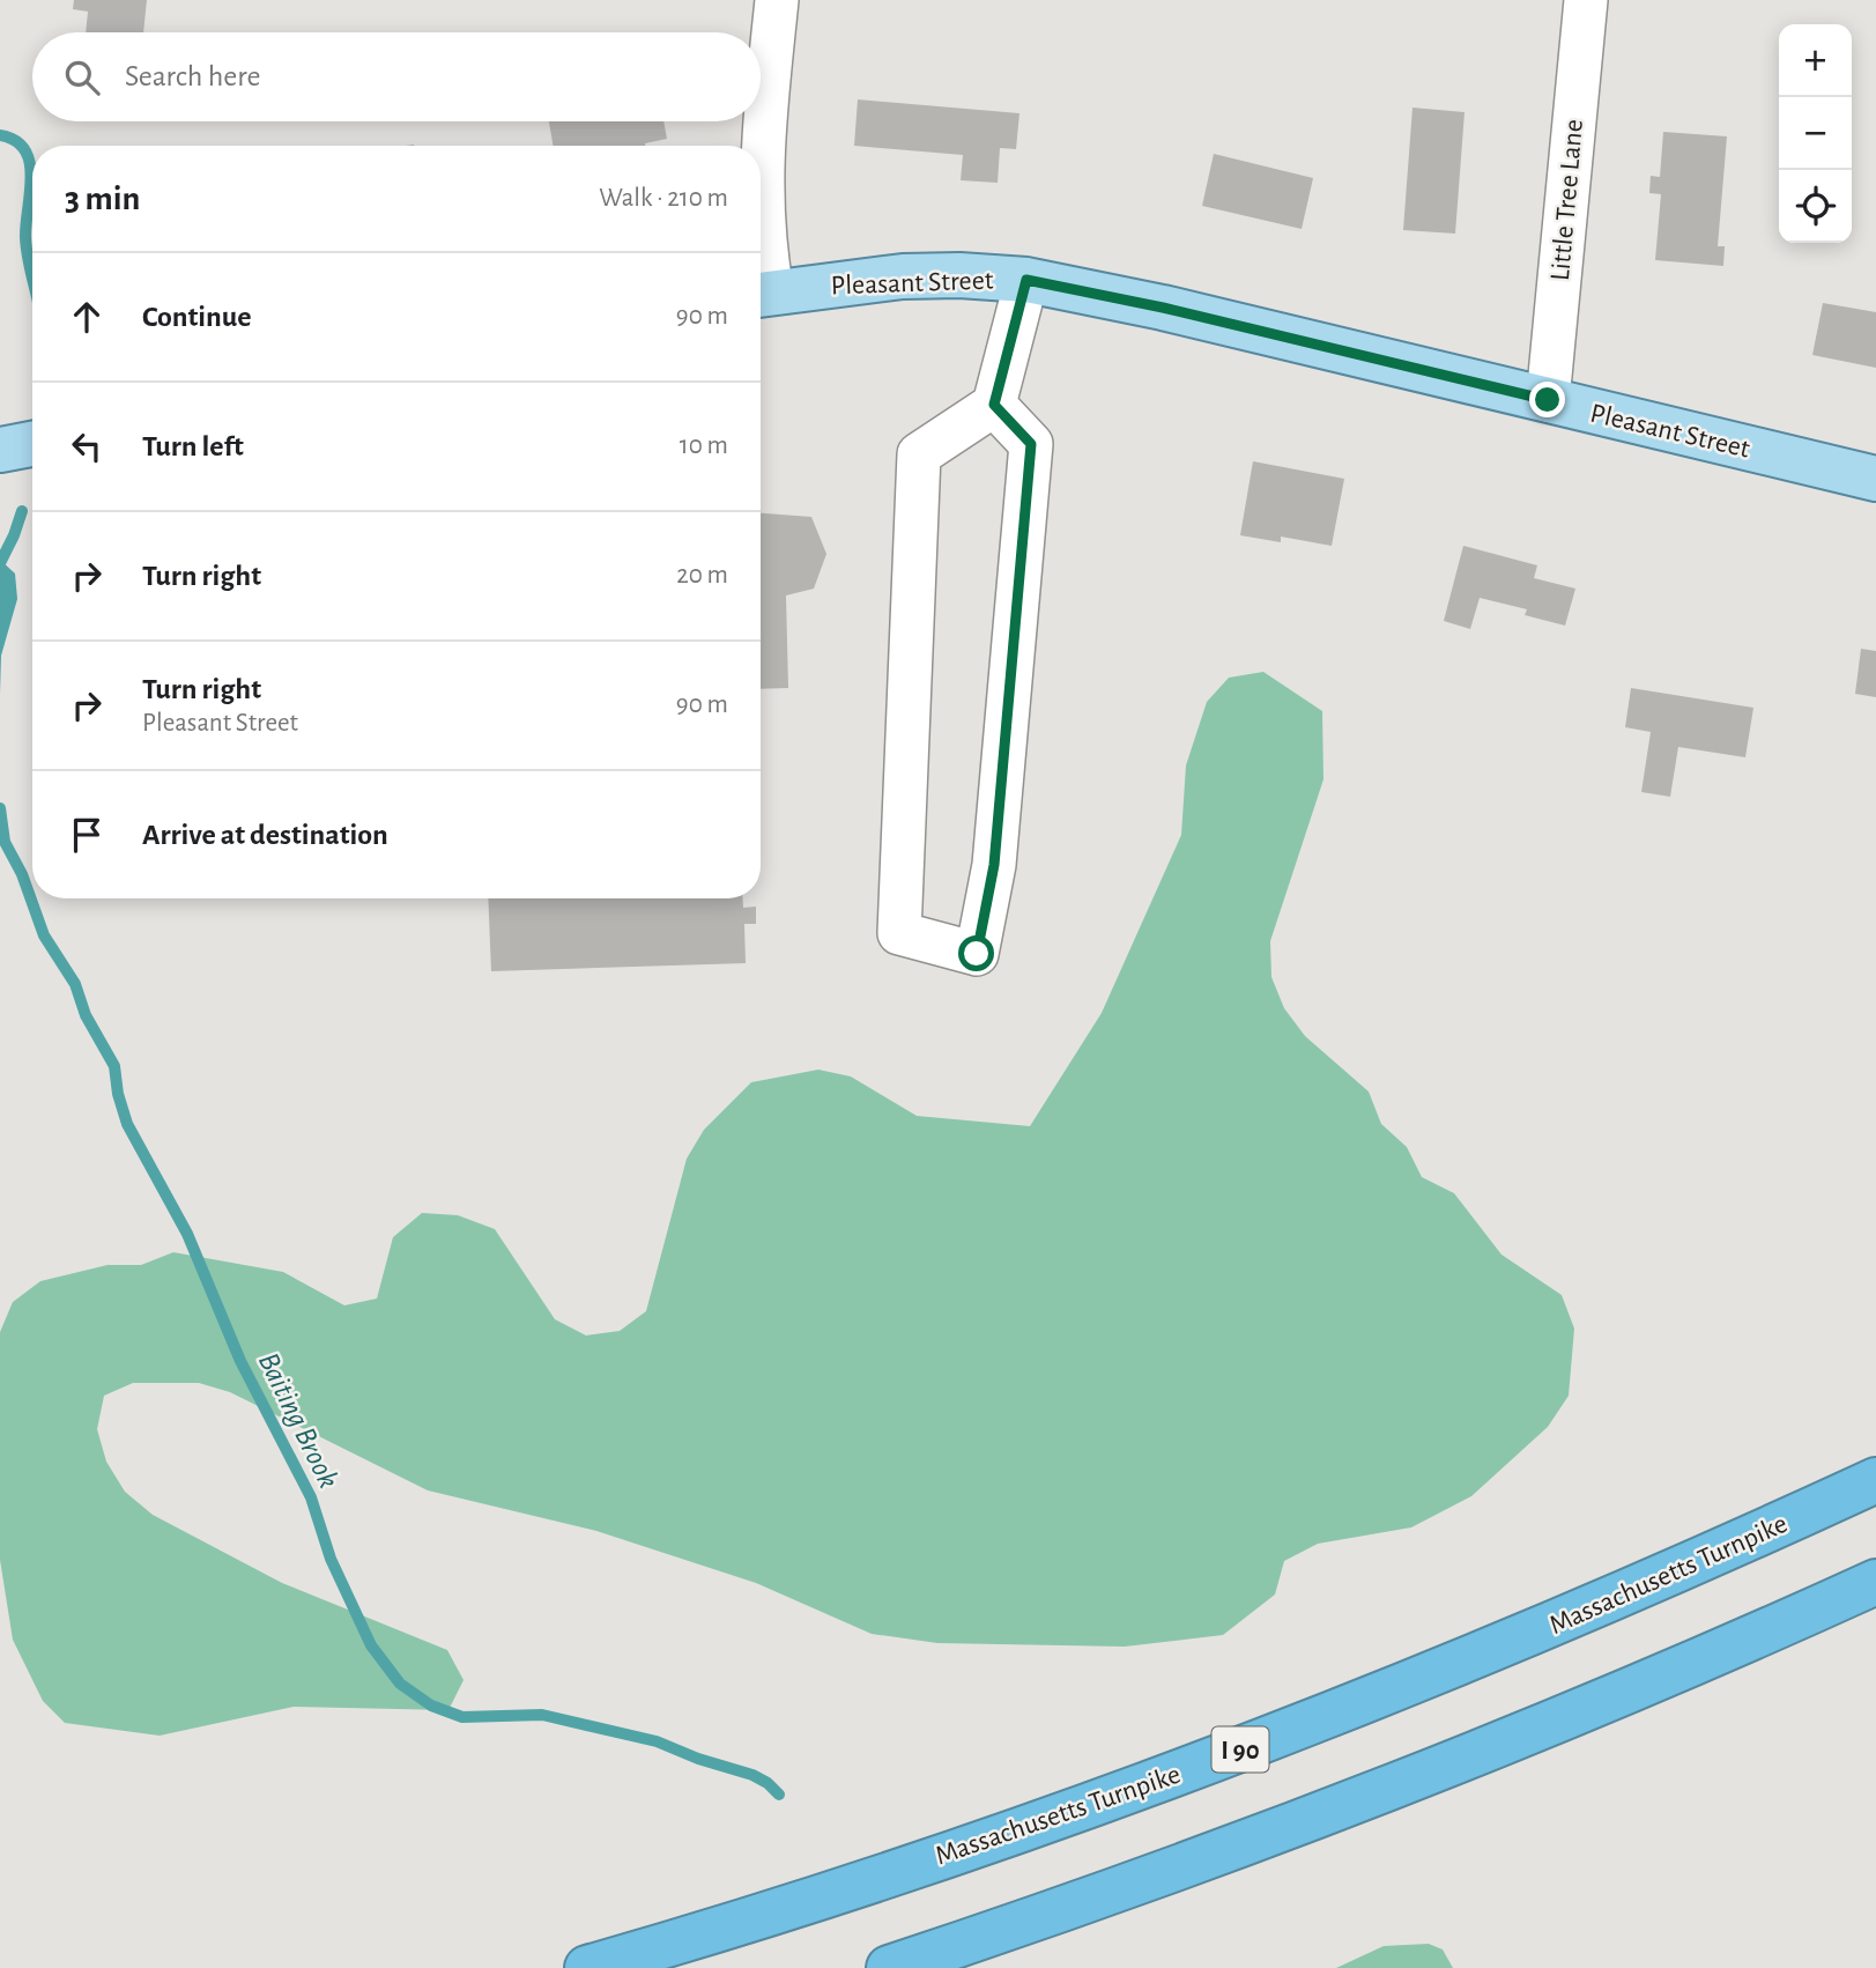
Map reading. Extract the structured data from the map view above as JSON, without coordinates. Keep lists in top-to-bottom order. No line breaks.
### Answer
{"streets":{"highway":["Massachusetts Turnpike","I 90"],"main road":["Pleasant Street"],"street":["Little Tree Lane"]},"crossings":[["Little Tree Lane","Pleasant Street"]],"water":["Baiting Brook"],"page":{"map_buttons":["+","−"],"search":"Search here","heading":["3 min","Walk · 210 m"],"list":[["Continue","90 m"],["Turn left","10 m"],["Turn right","20 m"],["Turn right","Pleasant Street","90 m"],"Arrive at destination"]}}
